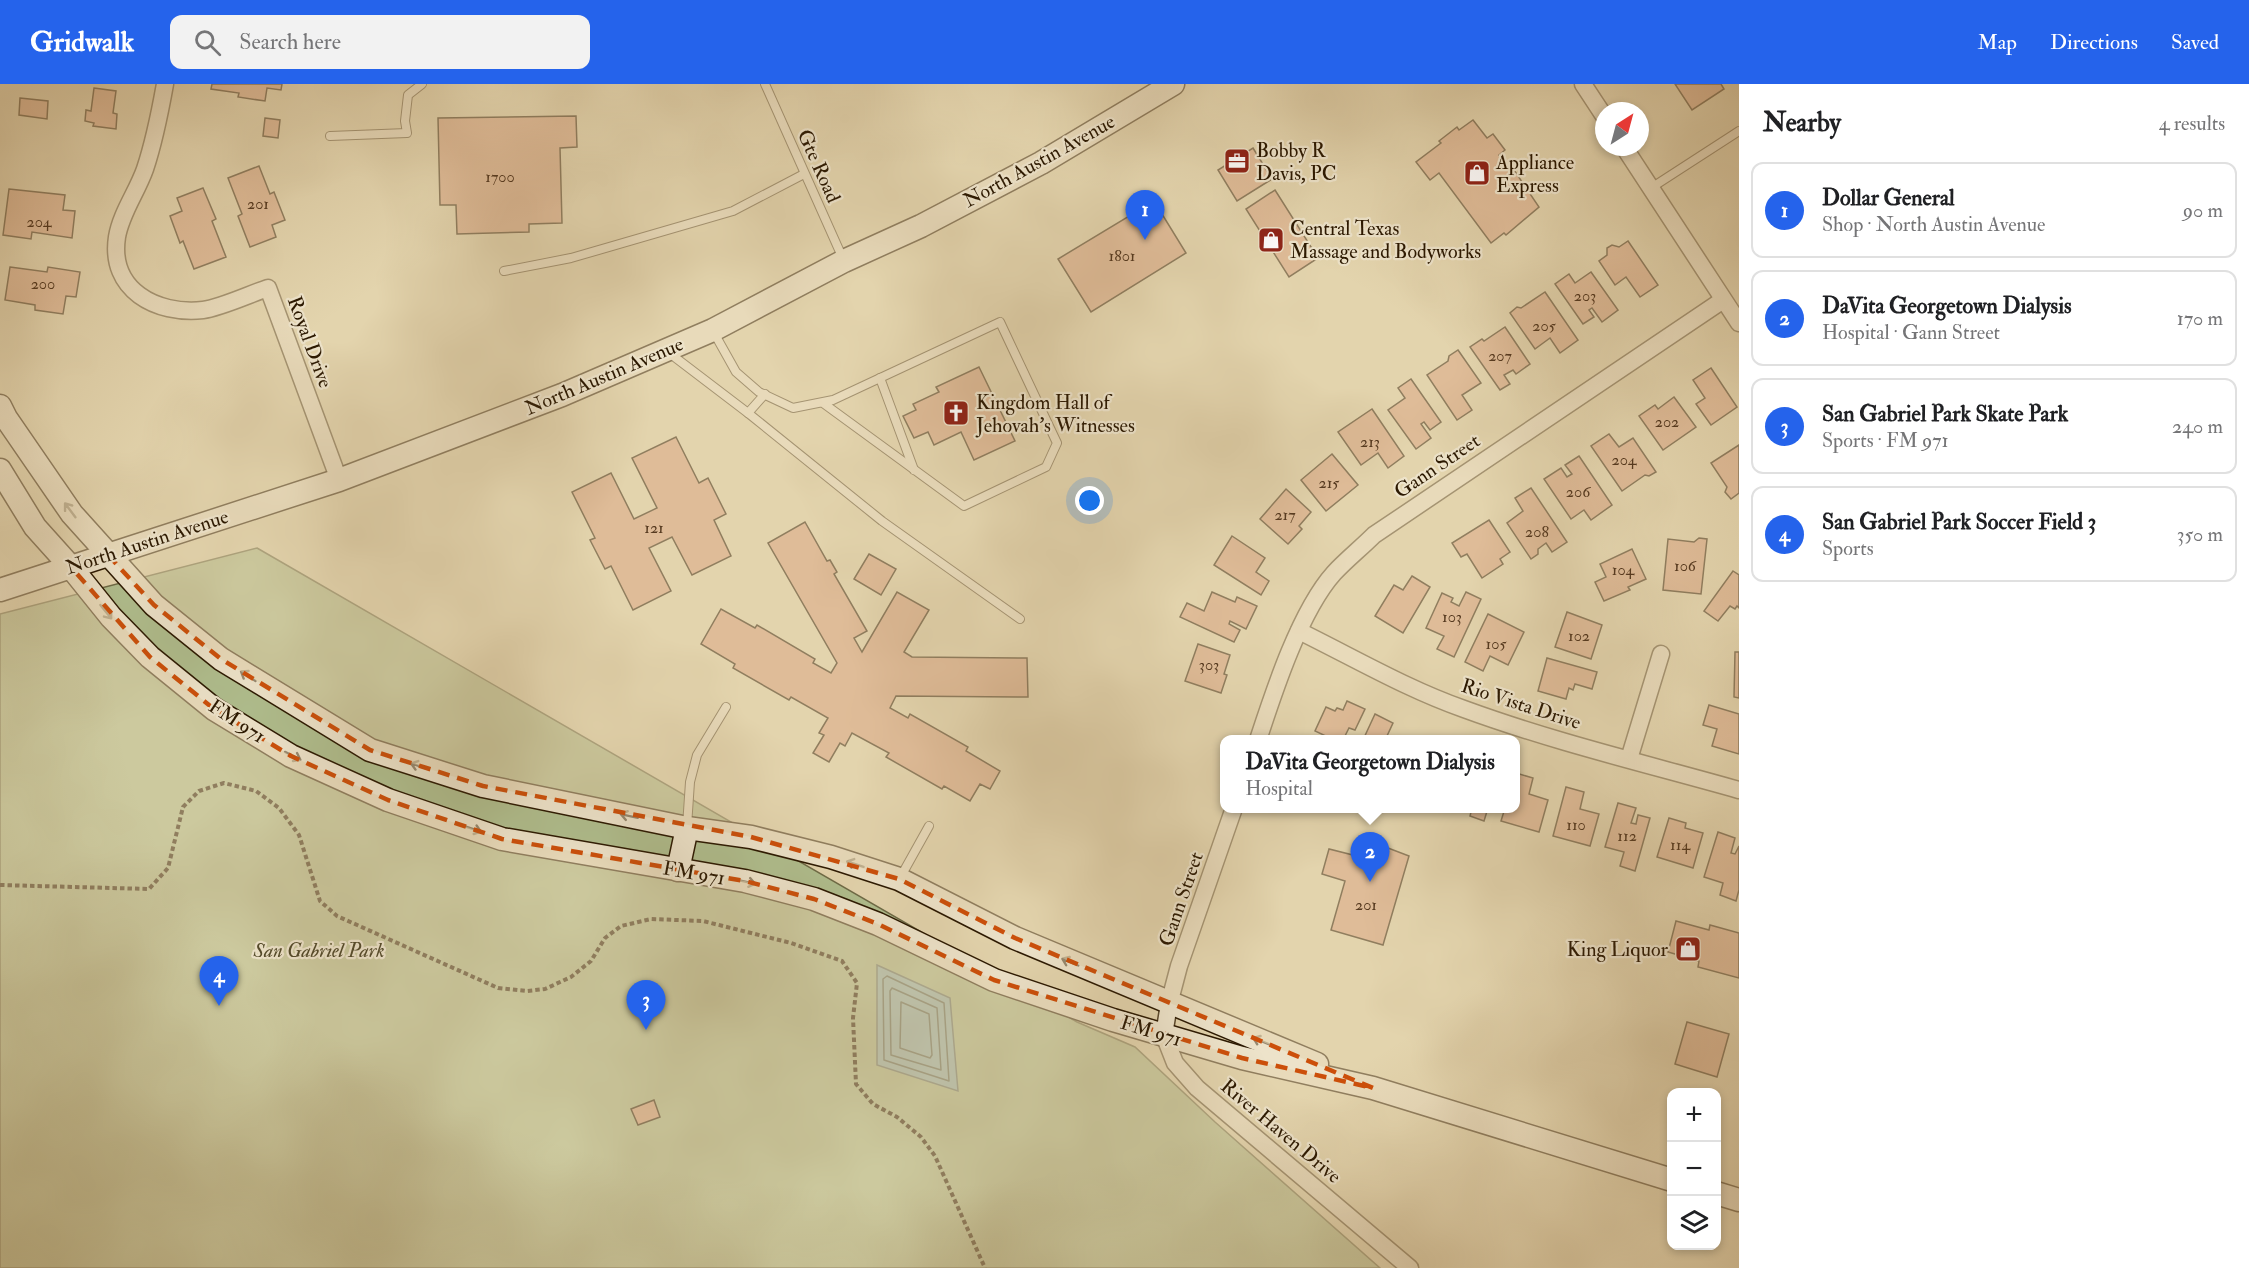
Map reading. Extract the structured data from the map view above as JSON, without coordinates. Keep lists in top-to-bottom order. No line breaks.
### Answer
{"streets":{"main road":["North Austin Avenue","FM 971"],"street":["Royal Drive","Gann Street","Rio Vista Drive","River Haven Drive"],"lane":["Gte Road"]},"crossings":[["North Austin Avenue","Gte Road"],["North Austin Avenue","Royal Drive"],["North Austin Avenue","FM 971"],["Gann Street","Rio Vista Drive"],["Gann Street","FM 971"],["FM 971","River Haven Drive"]],"parks":["San Gabriel Park"],"places":{"office":["Bobby R Davis, PC"],"shop":["Appliance Express","Central Texas Massage and Bodyworks","King Liquor"],"church":["Kingdom Hall of Jehovah's Witnesses"]},"house_numbers":["1700","201","204","1801","200","203","205","207","202","213","204","215","206","217","121","208","106","104","103","102","105","303","110","112","114","201"],"north":"top right","page":{"header":"Gridwalk","search":"Search here","nav":["Map","Directions","Saved"],"heading":["Nearby","4 results"],"list":[{"mark":"1","name":"Dollar General","note":"Shop · North Austin Avenue","value":"90 m"},{"mark":"2","name":"DaVita Georgetown Dialysis","note":"Hospital · Gann Street","value":"170 m"},{"mark":"3","name":"San Gabriel Park Skate Park","note":"Sports · FM 971","value":"240 m"},{"mark":"4","name":"San Gabriel Park Soccer Field 3","note":"Sports","value":"350 m"}],"pins":["1","2","4","3"],"popup":["DaVita Georgetown Dialysis","Hospital"],"map_buttons":["+","−"]}}
